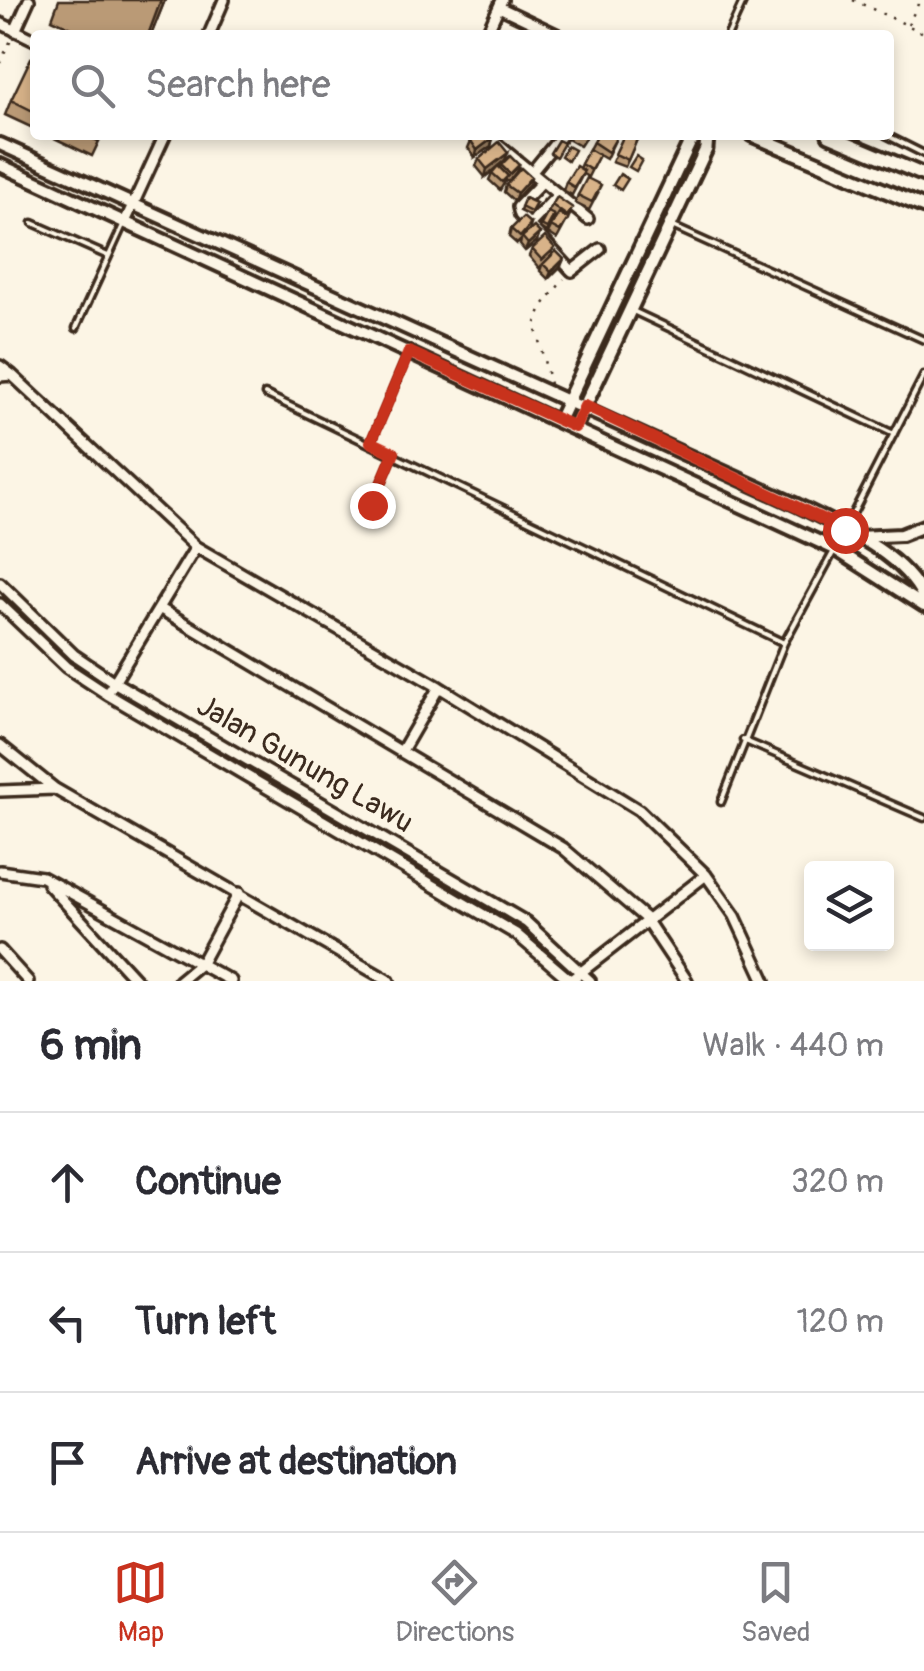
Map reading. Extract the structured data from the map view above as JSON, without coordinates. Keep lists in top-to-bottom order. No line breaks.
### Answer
{"streets":{"street":["Jalan Gunung Lawu"]},"page":{"search":"Search here","heading":["6 min","Walk · 440 m"],"list":[["Continue","320 m"],["Turn left","120 m"],"Arrive at destination"],"nav":["Map","Directions","Saved"]}}
